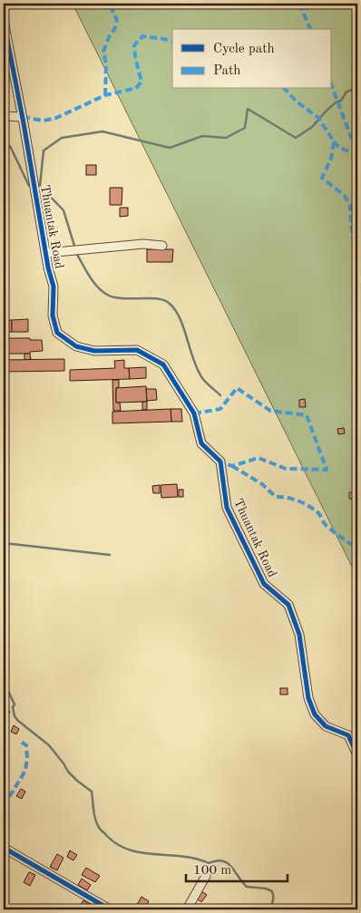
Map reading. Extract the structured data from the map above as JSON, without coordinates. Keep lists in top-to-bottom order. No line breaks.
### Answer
{"streets":{"street":["Thuantak Road"]},"legend":["Cycle path","Path"],"scale_bar":"100 m"}
